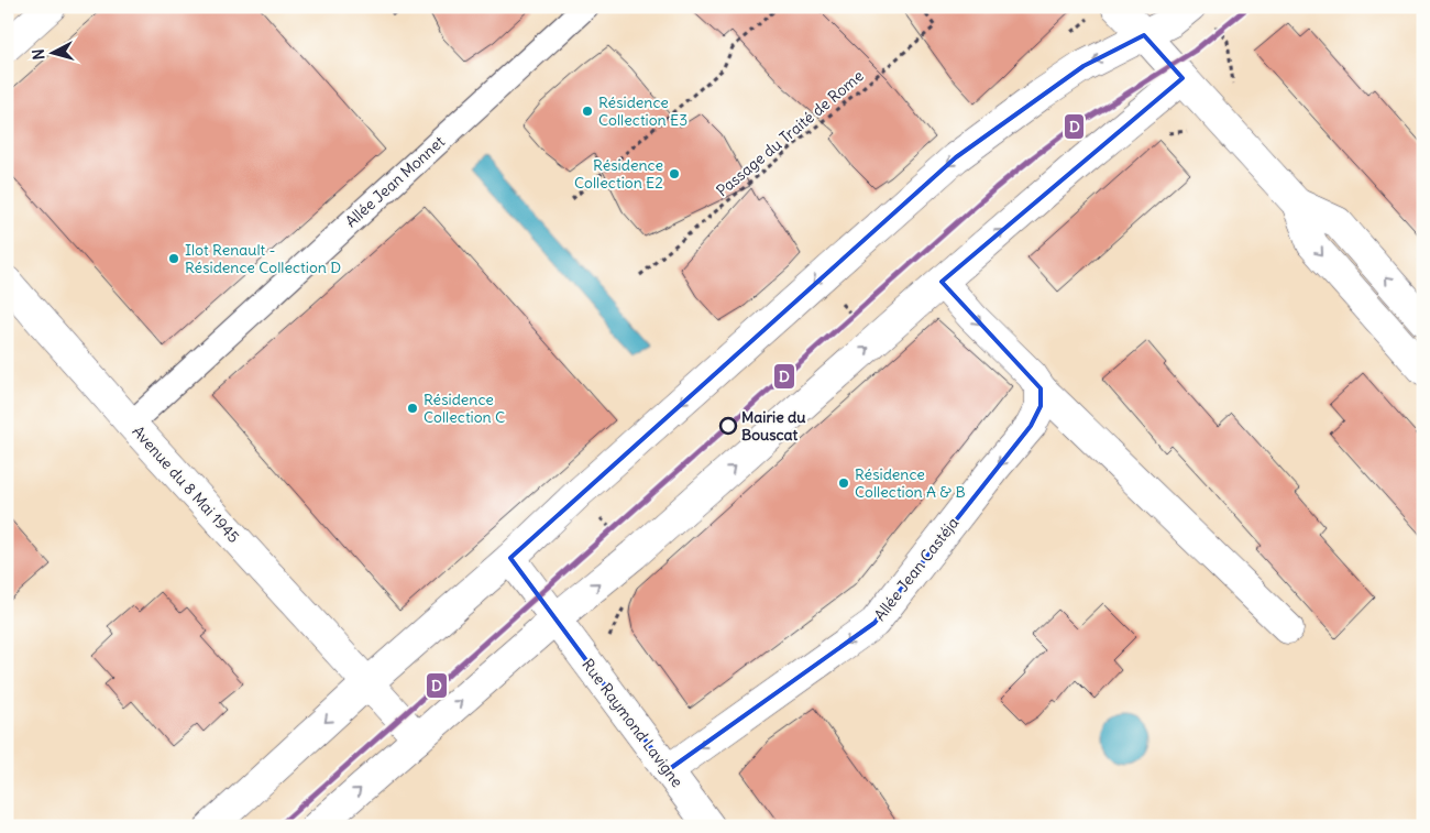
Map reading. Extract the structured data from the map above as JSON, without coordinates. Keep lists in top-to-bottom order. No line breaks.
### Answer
{"streets":{"street":["Allée Jean Monnet","Avenue du 8 Mai 1945","Allée Jean Castéja","Rue Raymond Lavigne"],"path":["Passage du Traité de Rome"]},"crossings":[["Allée Jean Monnet","Avenue du 8 Mai 1945"],["Allée Jean Castéja","Rue Raymond Lavigne"]],"places":["Résidence Collection E3","Résidence Collection E2","Ilot Renault - Résidence Collection D","Résidence Collection C","Mairie du Bouscat","Résidence Collection A & B"],"lines":["tram line D"],"north":"left"}
